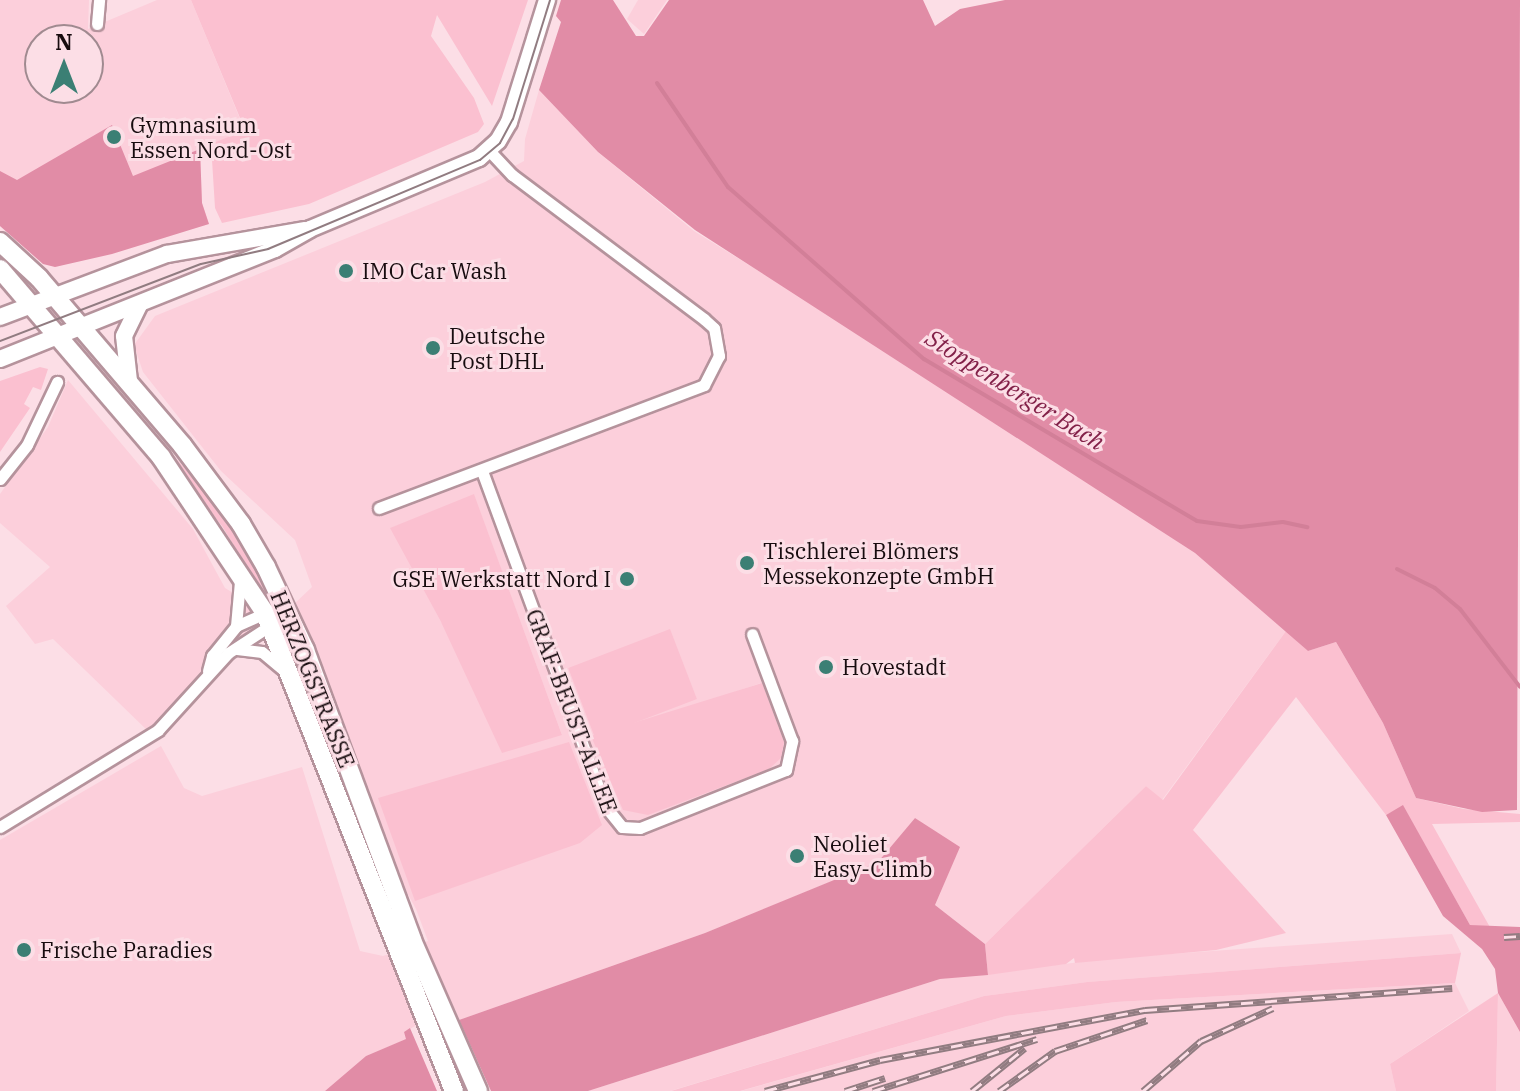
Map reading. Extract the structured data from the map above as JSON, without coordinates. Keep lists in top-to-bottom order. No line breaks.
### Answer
{"streets":{"main road":["HERZOGSTRASSE"],"street":["GRAF-BEUST-ALLEE"]},"water":["Stoppenberger Bach"],"places":["Gymnasium Essen Nord-Ost","IMO Car Wash","Deutsche Post DHL","Tischlerei Blömers Messekonzepte GmbH","GSE Werkstatt Nord I","Hovestadt","Neoliet Easy-Climb","Frische Paradies"],"north":"top"}
